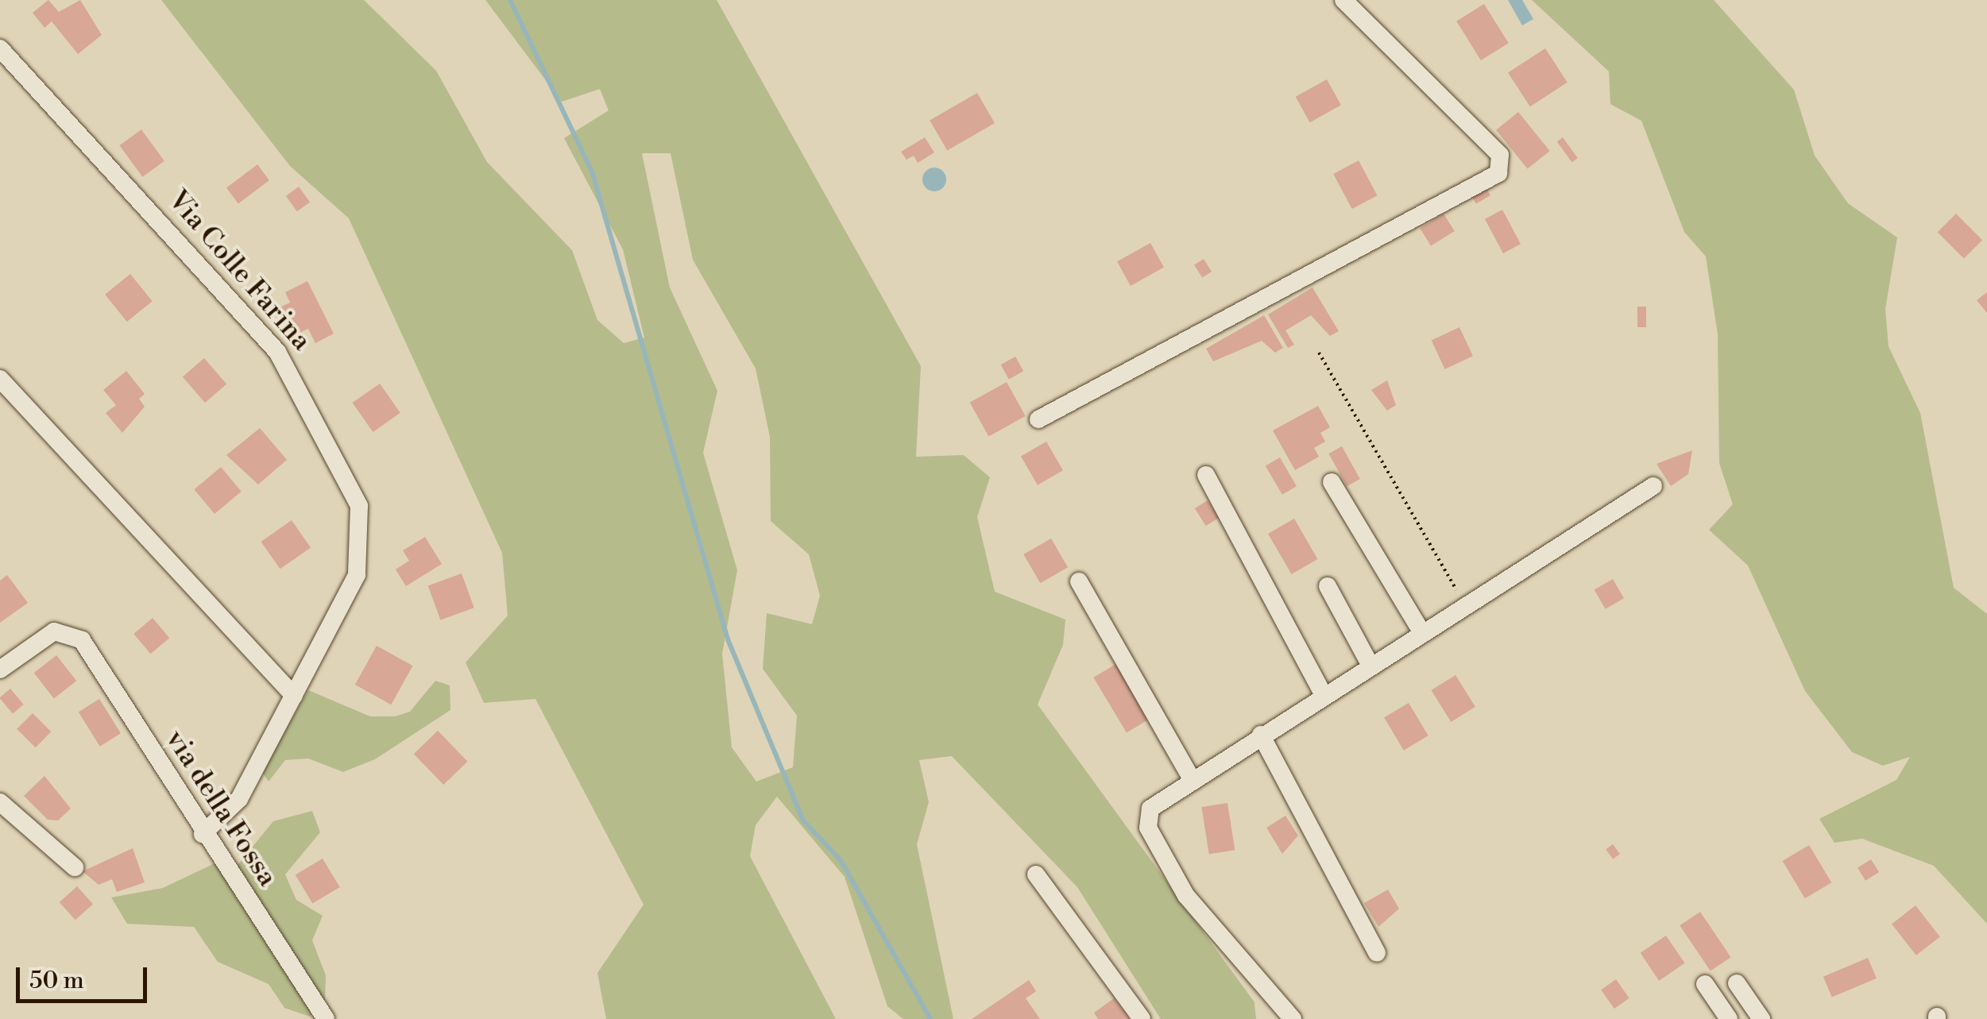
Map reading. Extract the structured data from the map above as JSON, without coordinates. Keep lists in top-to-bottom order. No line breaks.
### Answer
{"streets":{"street":["Via Colle Farina","via della Fossa"]},"crossings":[["Via Colle Farina","via della Fossa"]],"scale_bar":"50 m"}
